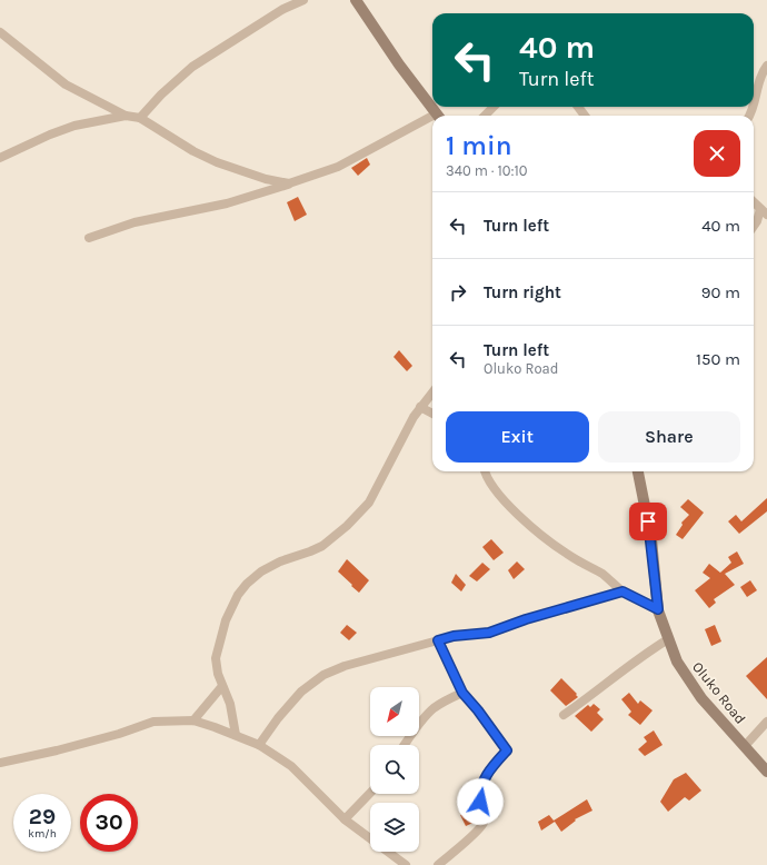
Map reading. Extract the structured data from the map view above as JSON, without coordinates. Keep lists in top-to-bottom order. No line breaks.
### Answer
{"streets":{"main road":["Oluko Road"]},"north":"bottom left","page":{"turn":["40 m","Turn left"],"heading":["1 min","340 m · 10:10"],"list":[{"name":"Turn left","value":"40 m"},{"name":"Turn right","value":"90 m"},{"name":"Turn left","note":"Oluko Road","value":"150 m"}],"buttons":["Exit","Share"],"speed":"29 km/h","limit":"30"}}
